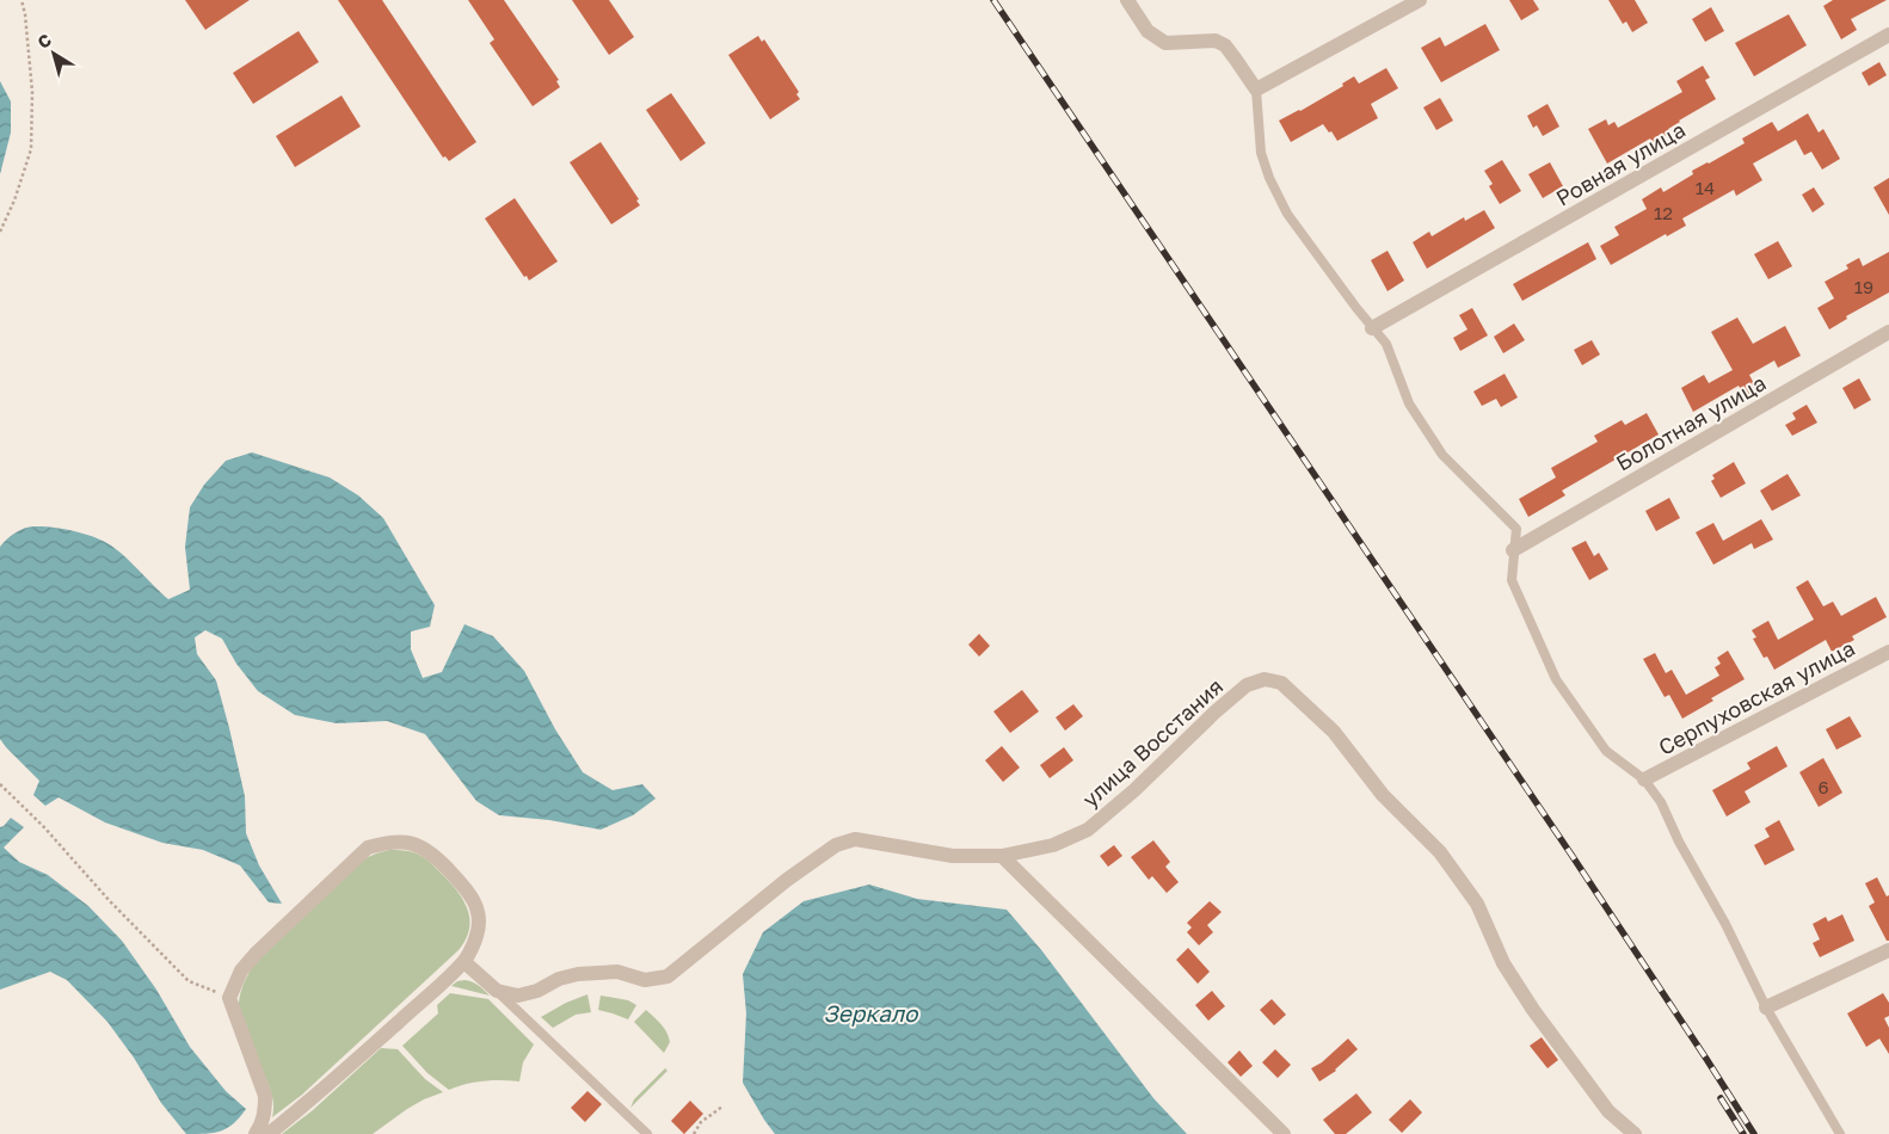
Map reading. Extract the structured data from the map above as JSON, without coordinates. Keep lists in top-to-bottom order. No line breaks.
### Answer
{"streets":{"street":["Ровная улица","Болотная улица","Серпуховская улица","улица Восстания"]},"water":["Зеркало"],"house_numbers":["14","12","19","6"],"north":"top left"}
